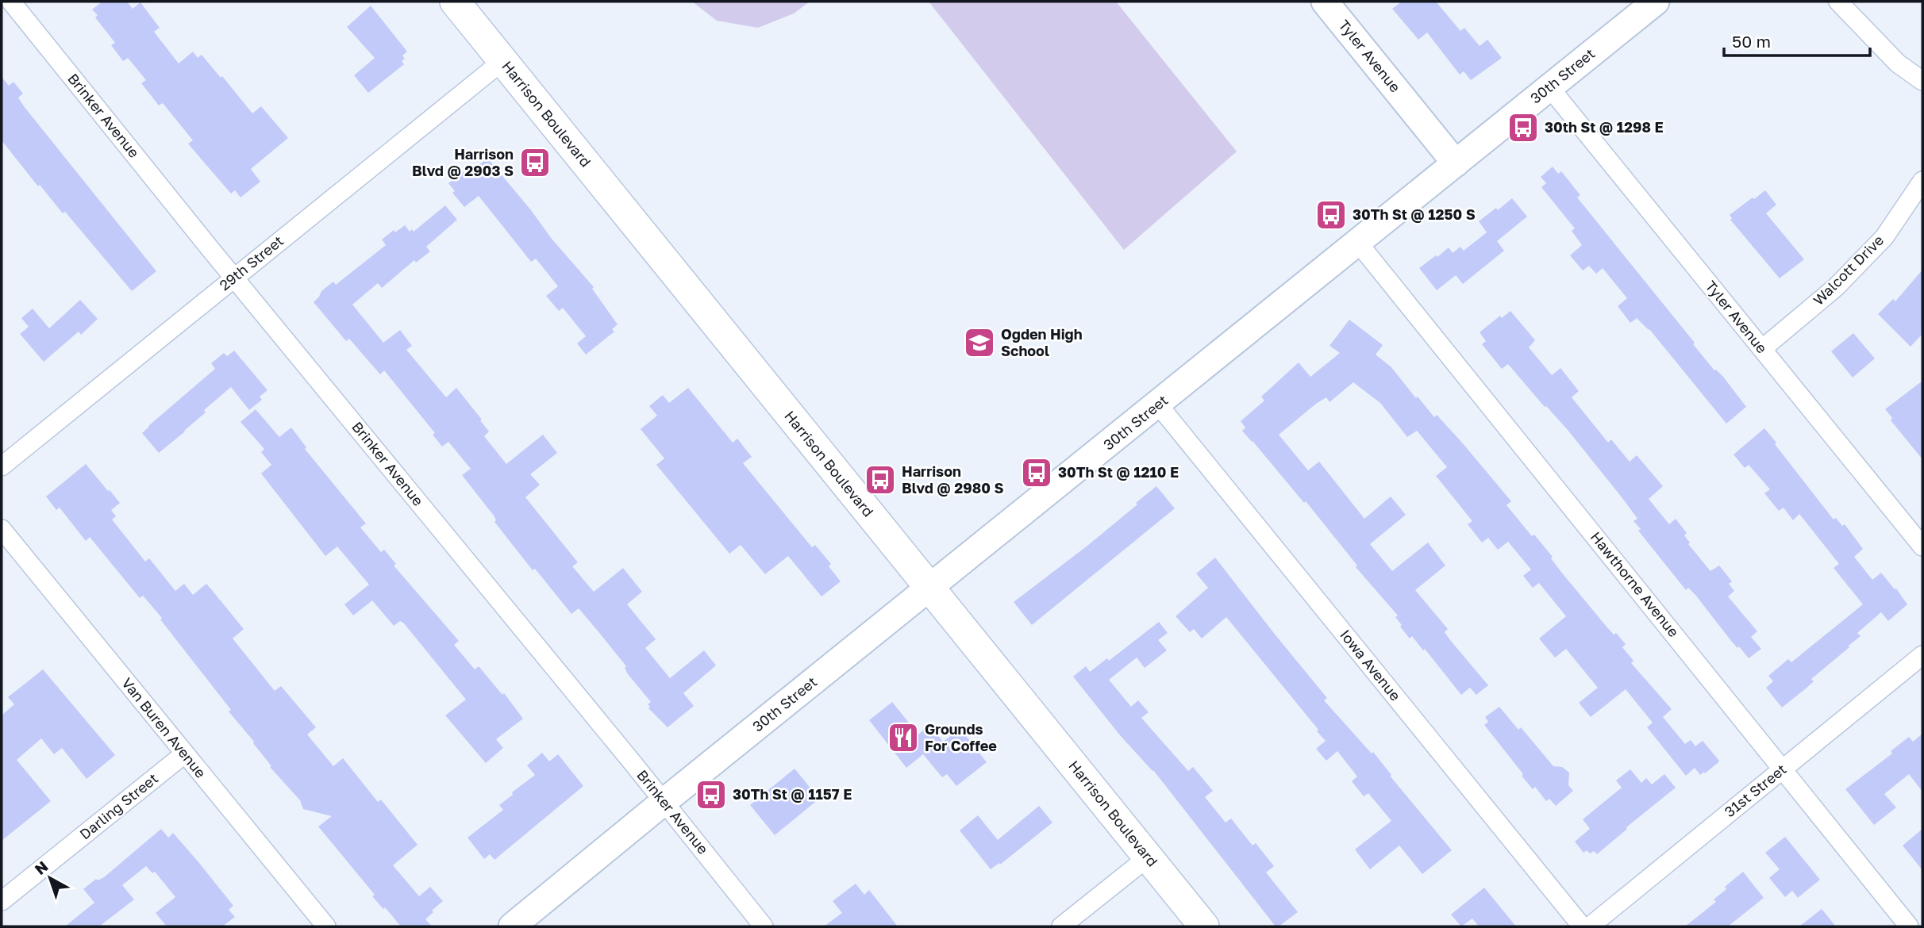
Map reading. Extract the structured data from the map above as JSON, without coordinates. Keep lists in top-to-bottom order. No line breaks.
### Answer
{"streets":{"main road":["Harrison Boulevard"],"street":["Tyler Avenue","30th Street","Brinker Avenue","29th Street","Walcott Drive","Hawthorne Avenue","Iowa Avenue","Van Buren Avenue","31st Street","Darling Street"]},"crossings":[["Tyler Avenue","30th Street"],["Tyler Avenue","Walcott Drive"],["30th Street","Harrison Boulevard"],["30th Street","Brinker Avenue"],["30th Street","Hawthorne Avenue"],["30th Street","Iowa Avenue"],["Harrison Boulevard","29th Street"],["Brinker Avenue","29th Street"],["Hawthorne Avenue","31st Street"],["Van Buren Avenue","Darling Street"]],"places":{"bus stop":["30th St @ 1298 E","Harrison Blvd @ 2903 S","30Th St @ 1250 S","30Th St @ 1210 E","Harrison Blvd @ 2980 S","30Th St @ 1157 E"],"school or university":["Ogden High School"],"restaurant":["Grounds For Coffee"]},"scale_bar":"50 m","north":"top left"}
